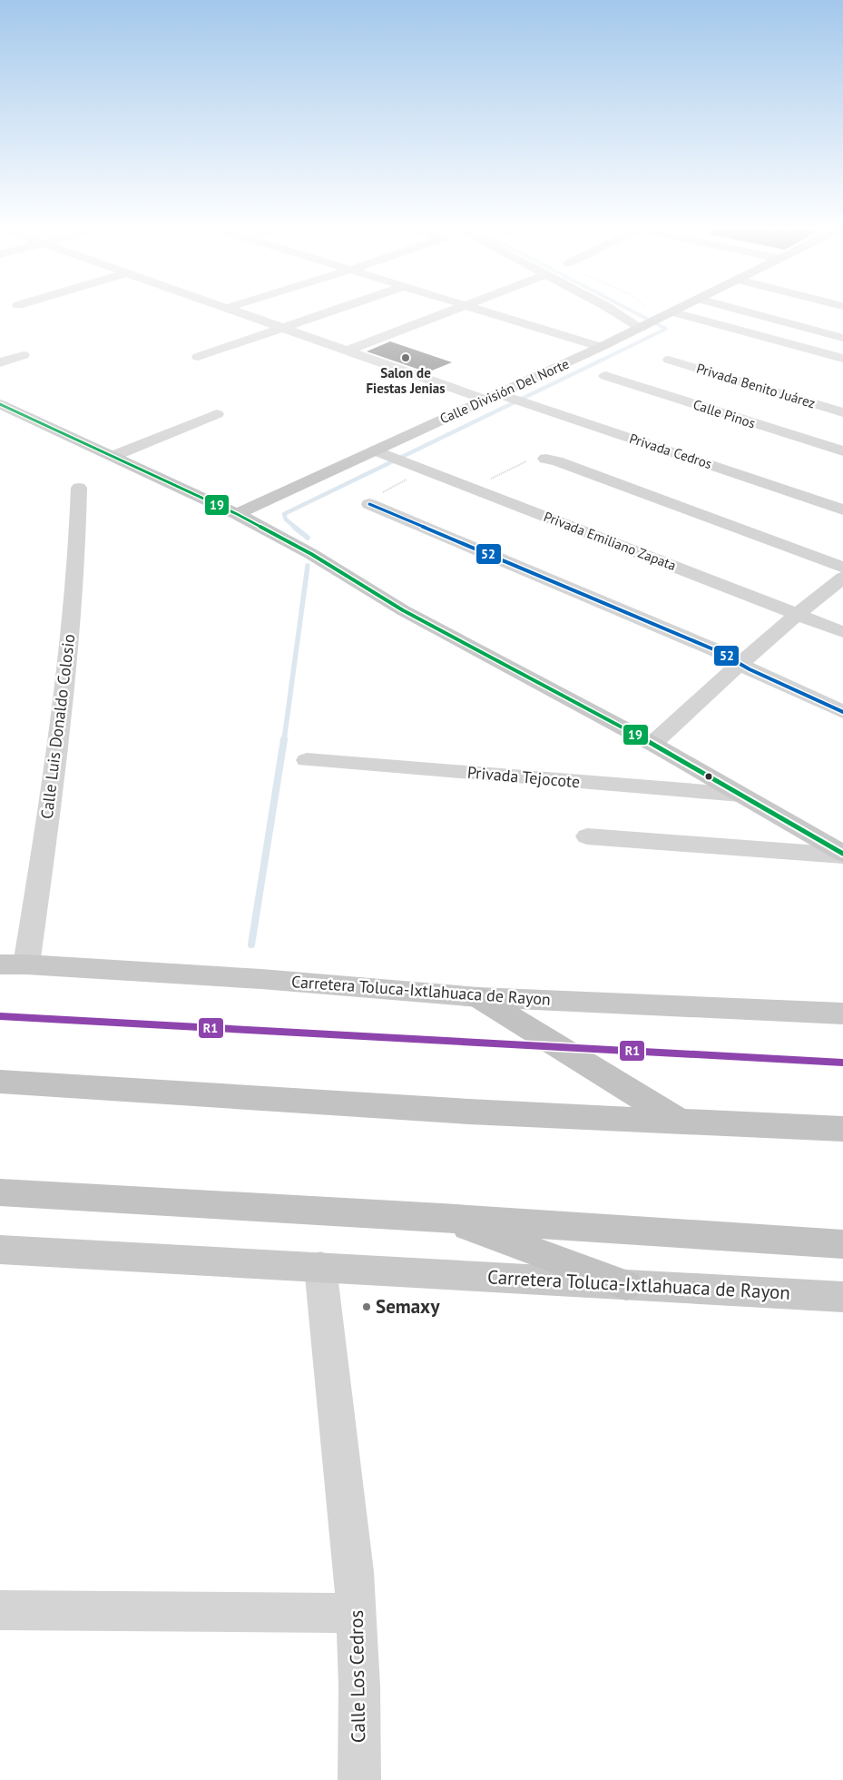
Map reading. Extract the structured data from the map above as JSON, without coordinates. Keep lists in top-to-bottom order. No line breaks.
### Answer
{"streets":{"main road":["Calle División Del Norte","Carretera Toluca-Ixtlahuaca de Rayon"],"street":["Privada Benito Juárez","Calle Pinos","Privada Cedros","Privada Emiliano Zapata","Calle Luis Donaldo Colosio","Privada Tejocote","Calle Los Cedros"]},"crossings":[["Calle División Del Norte","Privada Cedros"],["Calle División Del Norte","Privada Emiliano Zapata"],["Calle Luis Donaldo Colosio","Carretera Toluca-Ixtlahuaca de Rayon"],["Carretera Toluca-Ixtlahuaca de Rayon","Calle Los Cedros"]],"places":["Salon de Fiestas Jenias","Semaxy"],"lines":["transit line 19","transit line 52","transit line R1"]}
